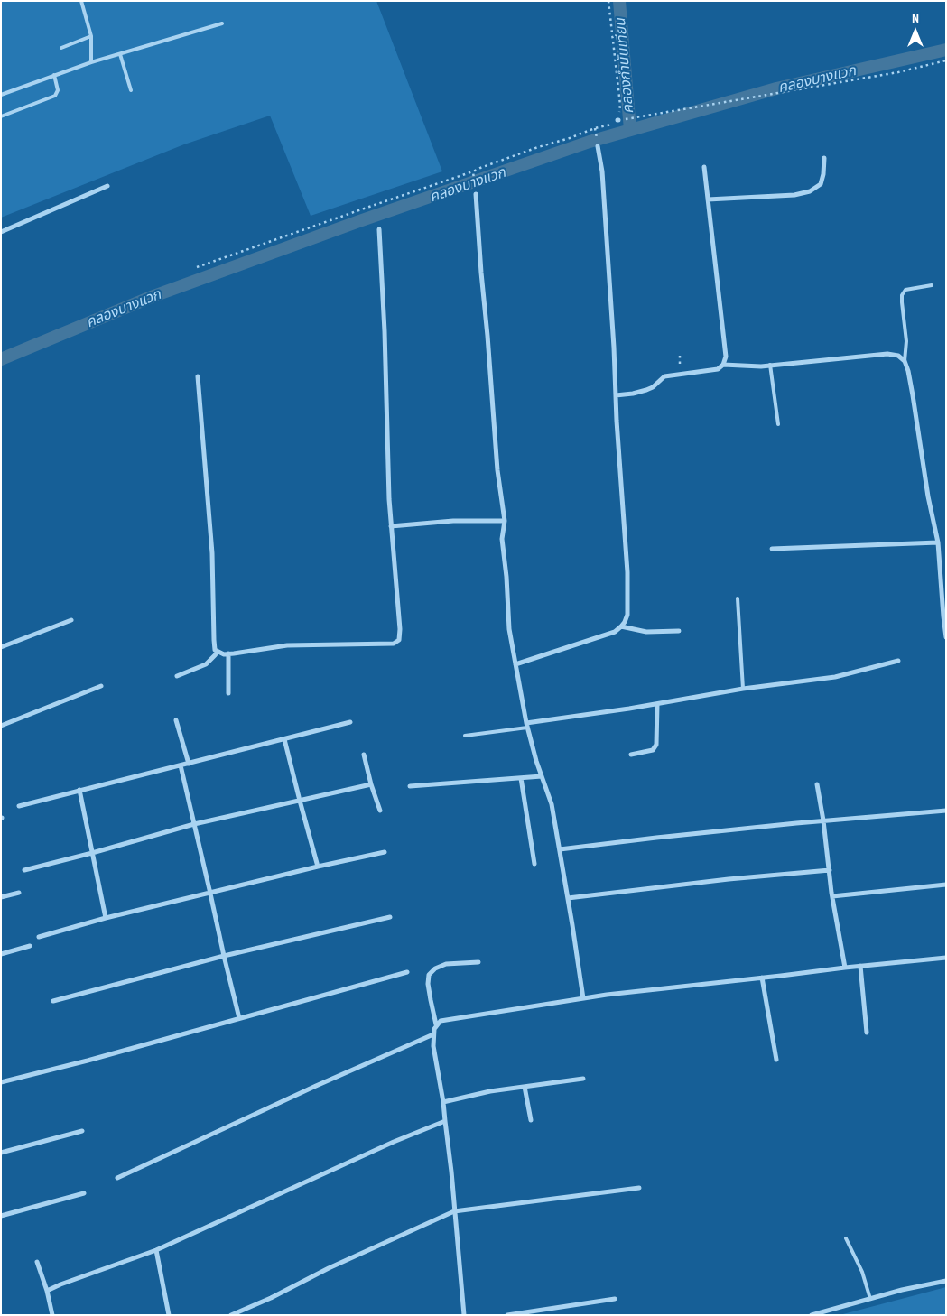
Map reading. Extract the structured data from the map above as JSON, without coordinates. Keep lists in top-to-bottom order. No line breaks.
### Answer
{"water":["คลองกำนันเทียน","คลองบางแวก"],"north":"top"}
